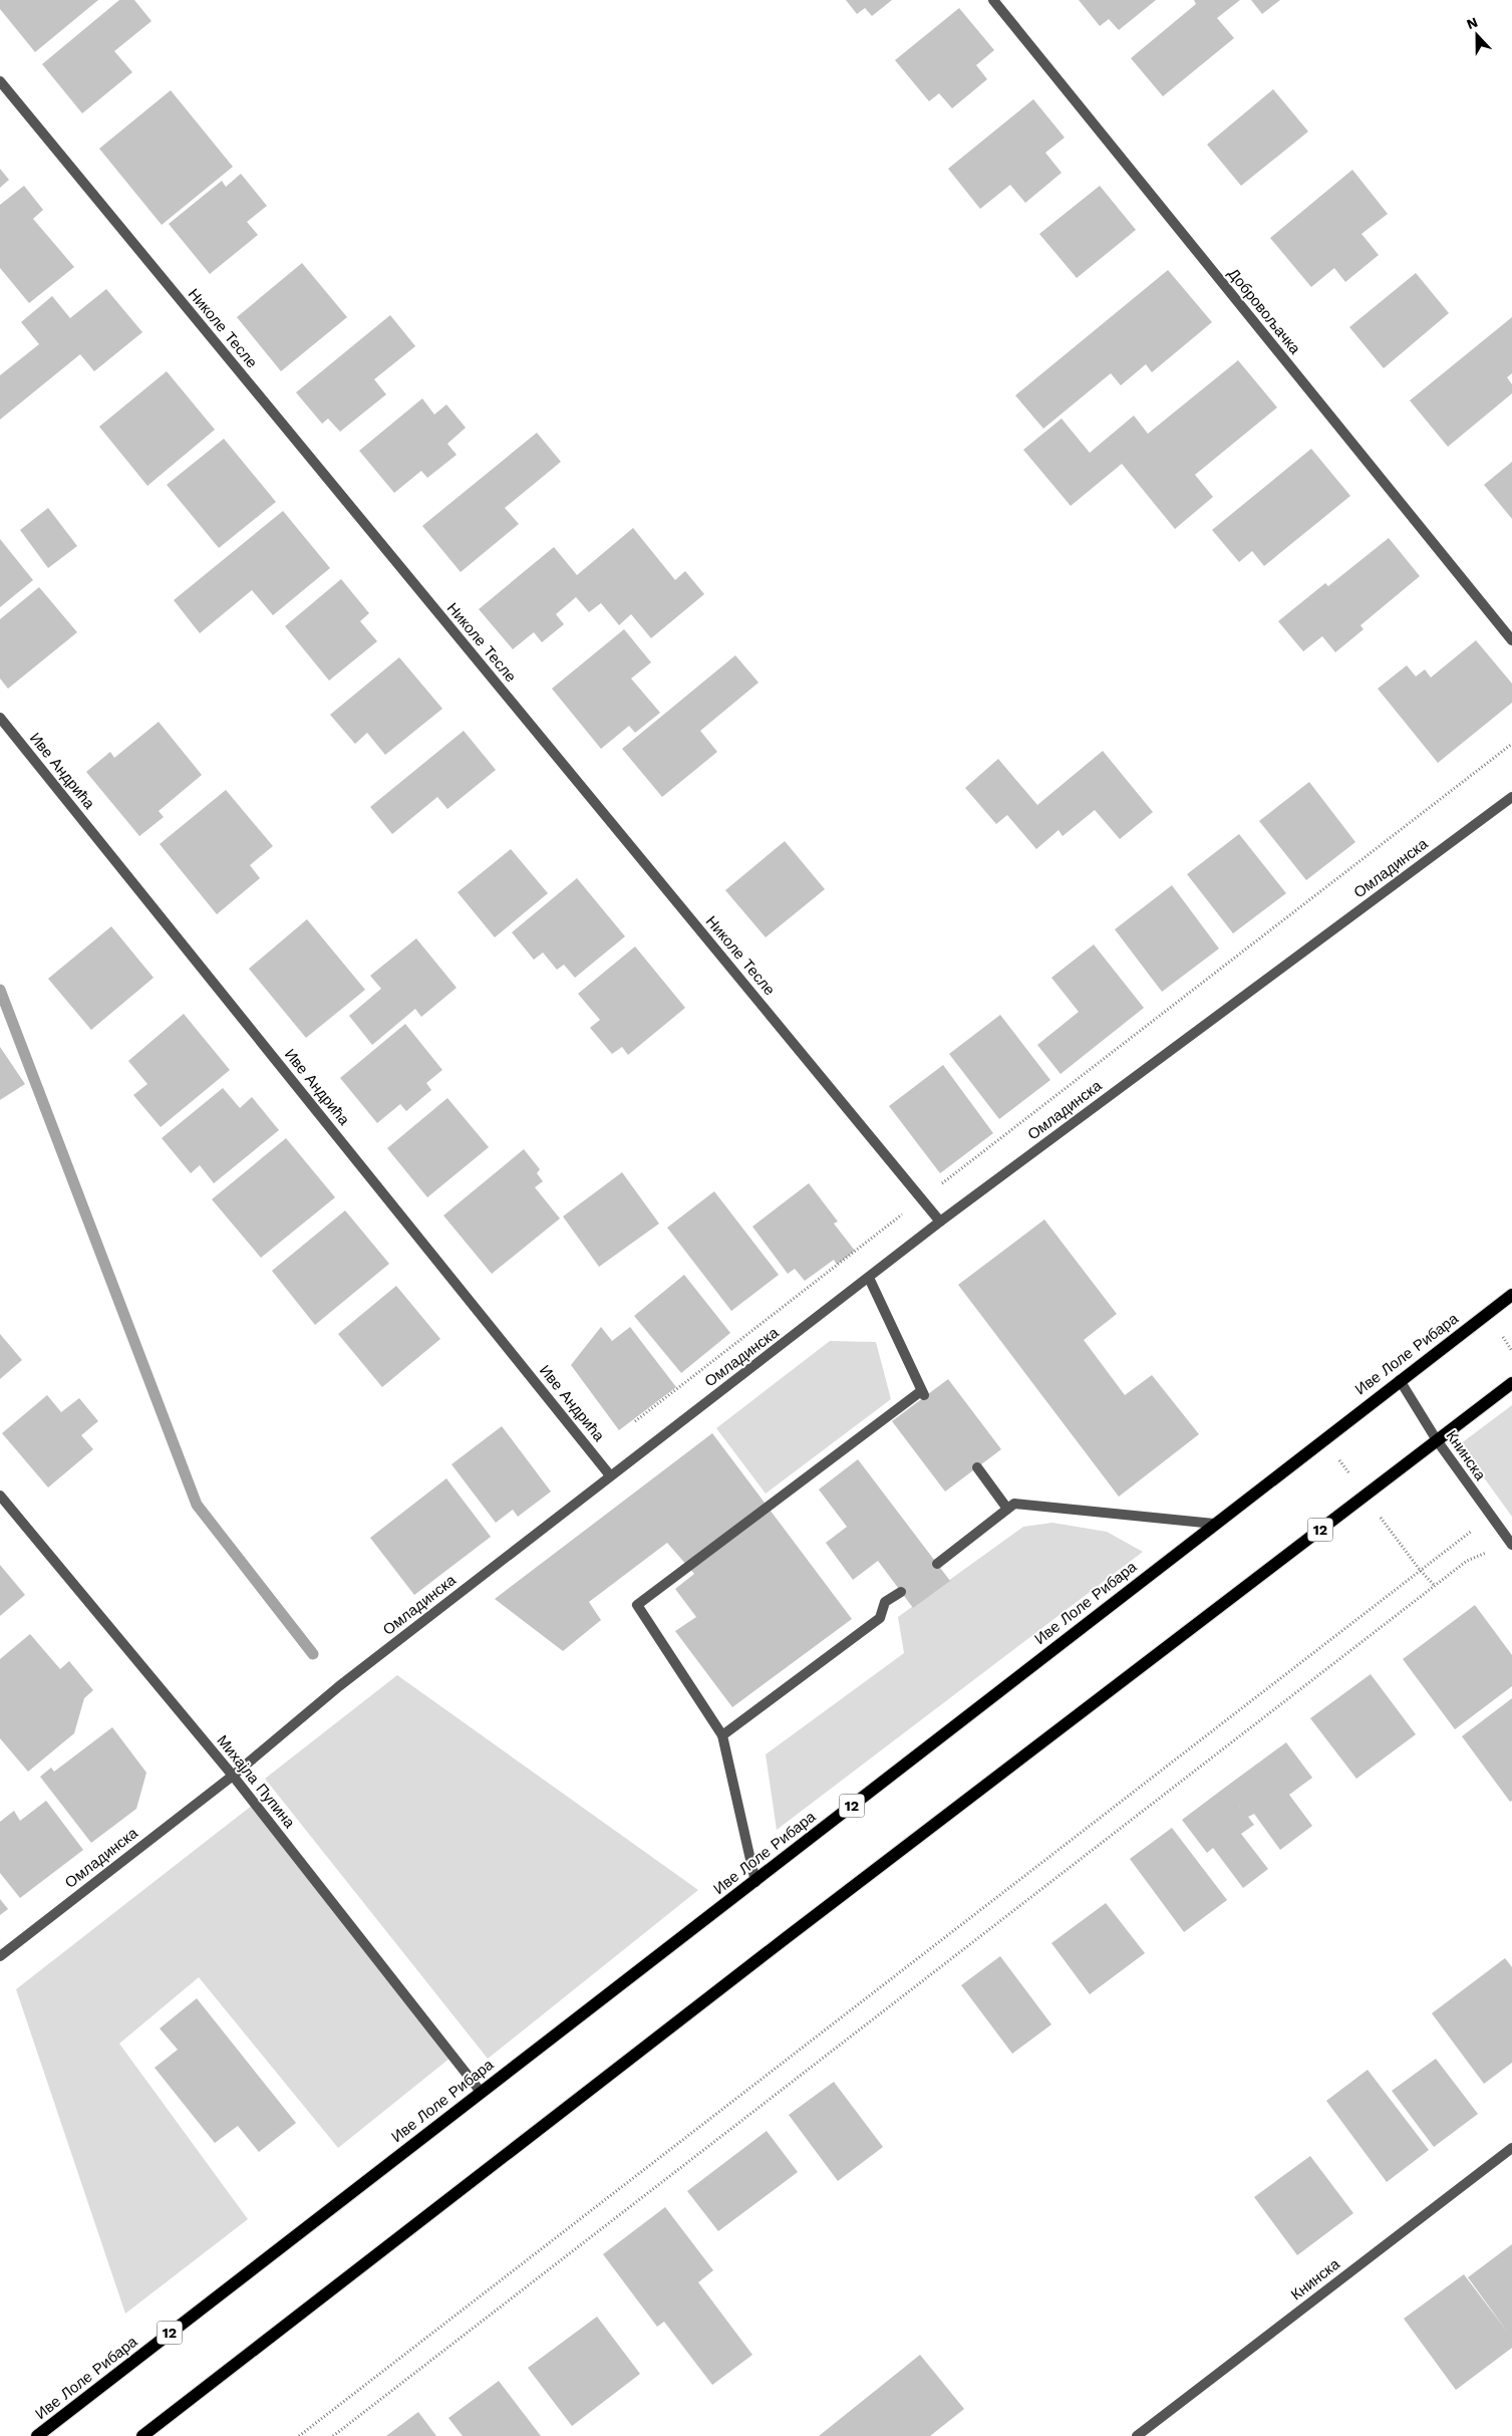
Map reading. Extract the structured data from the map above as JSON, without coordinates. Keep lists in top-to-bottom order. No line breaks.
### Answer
{"streets":{"main road":["Иве Лоле Рибара","12"],"street":["Добровољачка","Николе Тесле","Иве Андрића","Омладинска","Книнска","Михајла Пупина"]},"crossings":[["Николе Тесле","Омладинска"],["Иве Андрића","Омладинска"],["Омладинска","Михајла Пупина"],["Иве Лоле Рибара","Книнска"],["Иве Лоле Рибара","Михајла Пупина"],["Книнска","12"]],"north":"top"}
